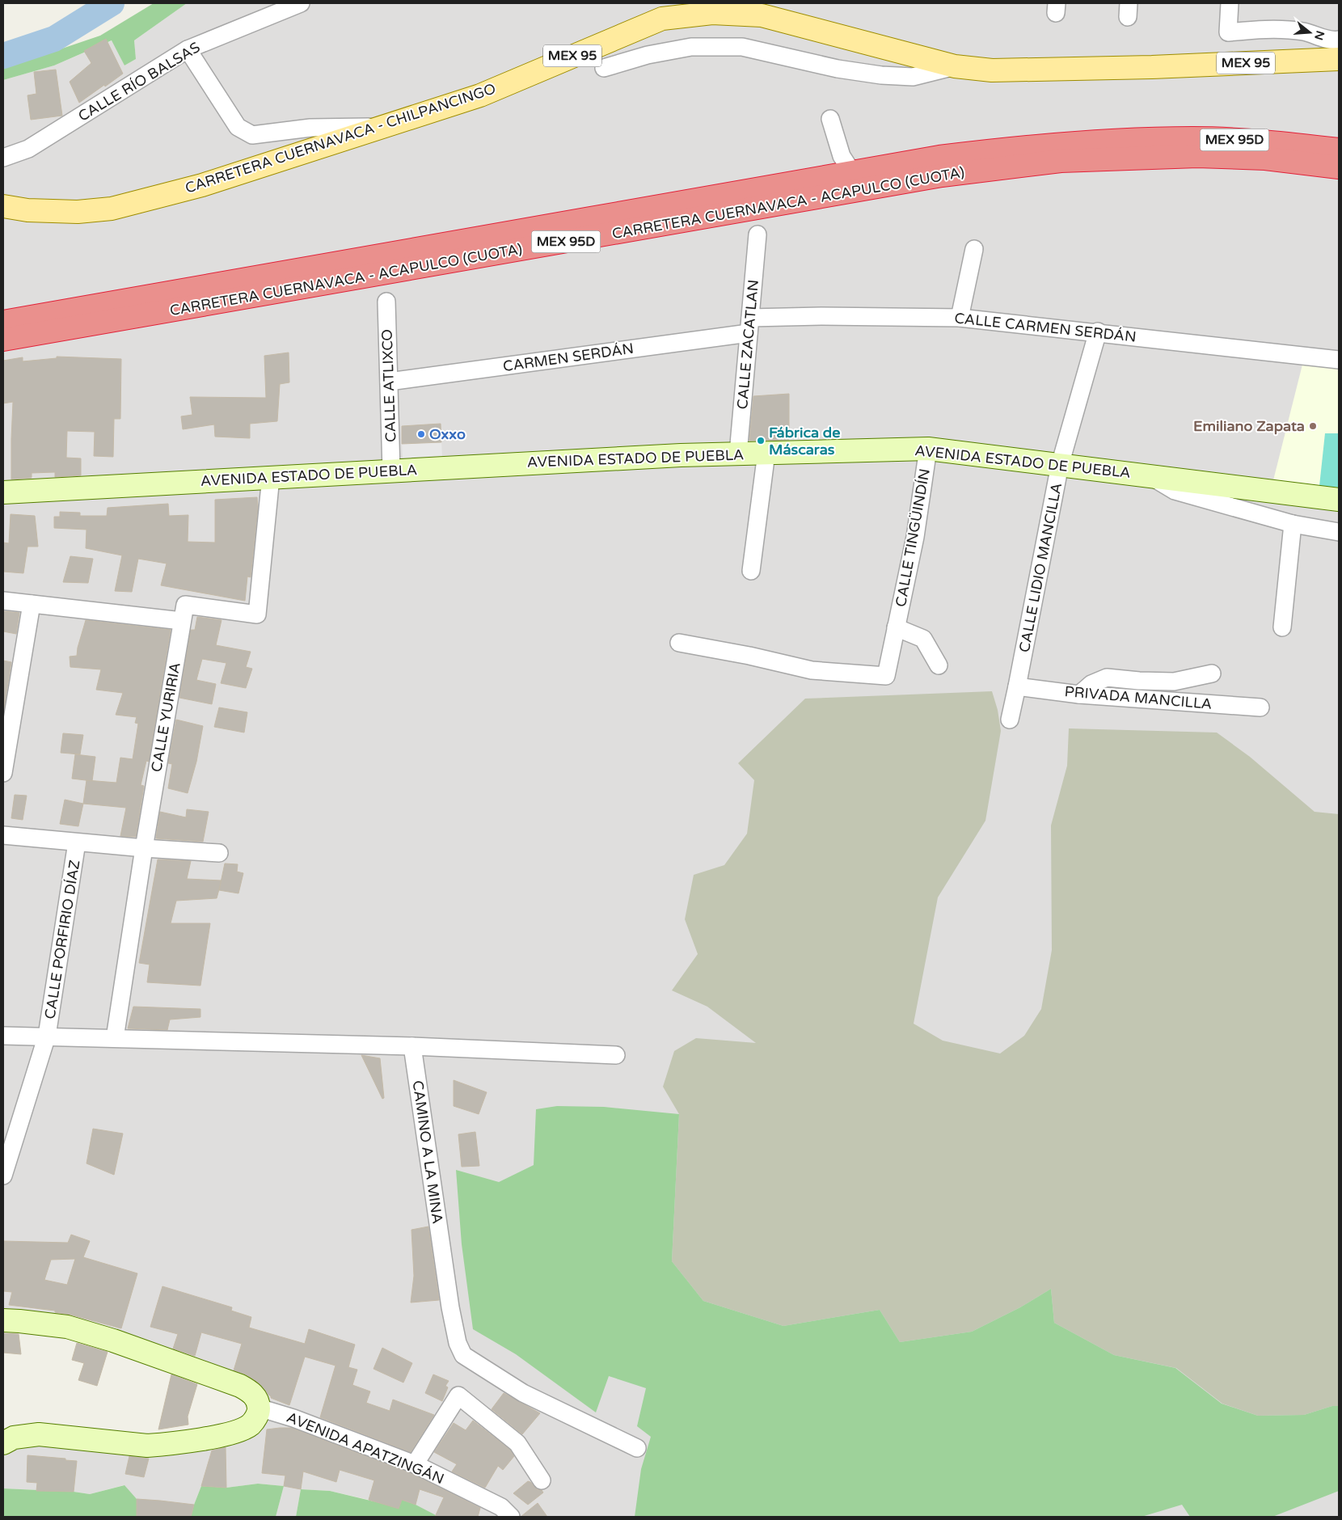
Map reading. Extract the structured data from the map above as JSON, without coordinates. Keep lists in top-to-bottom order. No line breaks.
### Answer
{"streets":{"highway":["MEX 95D","CARRETERA CUERNAVACA - ACAPULCO (CUOTA)"],"main road":["MEX 95","CARRETERA CUERNAVACA - CHILPANCINGO"],"street":["CALLE RÍO BALSAS","CALLE CARMEN SERDÁN","CALLE ZACATLAN","CARMEN SERDÁN","CALLE ATLIXCO","AVENIDA ESTADO DE PUEBLA","CALLE TINGÜINDÍN","CALLE LIDIO MANCILLA","PRIVADA MANCILLA","CALLE YURIRIA","CALLE PORFIRIO DÍAZ","CAMINO A LA MINA","AVENIDA APATZINGÁN"]},"crossings":[["CALLE CARMEN SERDÁN","CALLE ZACATLAN"],["CALLE CARMEN SERDÁN","CARMEN SERDÁN"],["CALLE CARMEN SERDÁN","CALLE LIDIO MANCILLA"],["CALLE ZACATLAN","CARMEN SERDÁN"],["CALLE ZACATLAN","AVENIDA ESTADO DE PUEBLA"],["CARMEN SERDÁN","CALLE ATLIXCO"],["CALLE ATLIXCO","AVENIDA ESTADO DE PUEBLA"],["AVENIDA ESTADO DE PUEBLA","CALLE TINGÜINDÍN"],["AVENIDA ESTADO DE PUEBLA","CALLE LIDIO MANCILLA"],["AVENIDA ESTADO DE PUEBLA","CALLE YURIRIA"],["CALLE LIDIO MANCILLA","PRIVADA MANCILLA"]],"places":["Emiliano Zapata","Oxxo","Fábrica de Máscaras"],"north":"right"}
